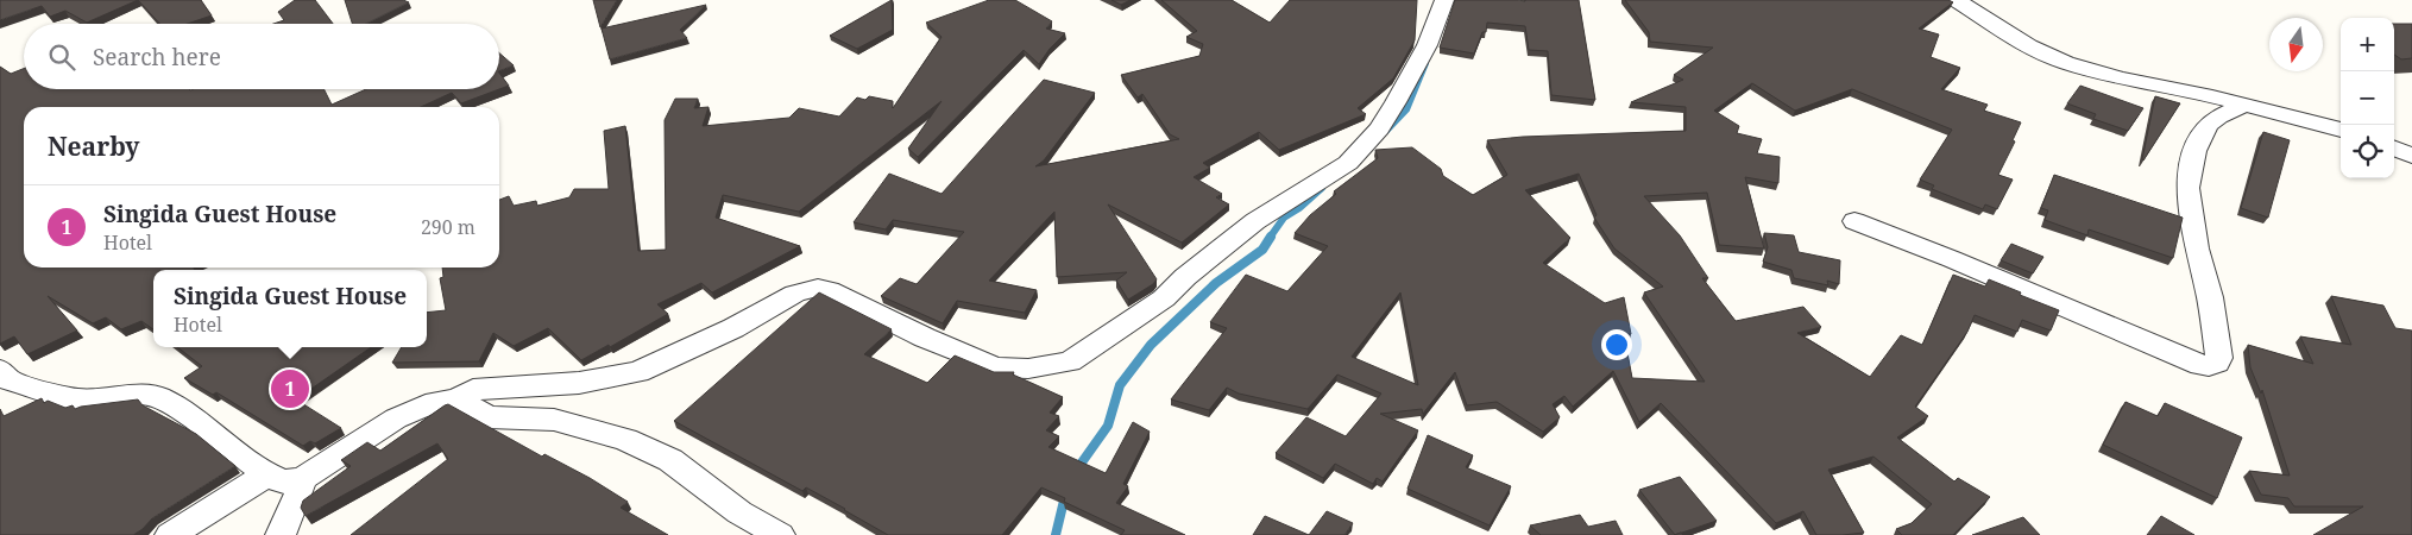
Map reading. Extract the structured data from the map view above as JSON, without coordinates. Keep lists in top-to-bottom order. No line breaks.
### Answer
{"north":"bottom","page":{"map_buttons":["+","−"],"search":"Search here","heading":"Nearby","list":[{"mark":"1","name":"Singida Guest House","note":"Hotel","value":"290 m"}],"popup":["Singida Guest House","Hotel"],"pins":"1"}}
